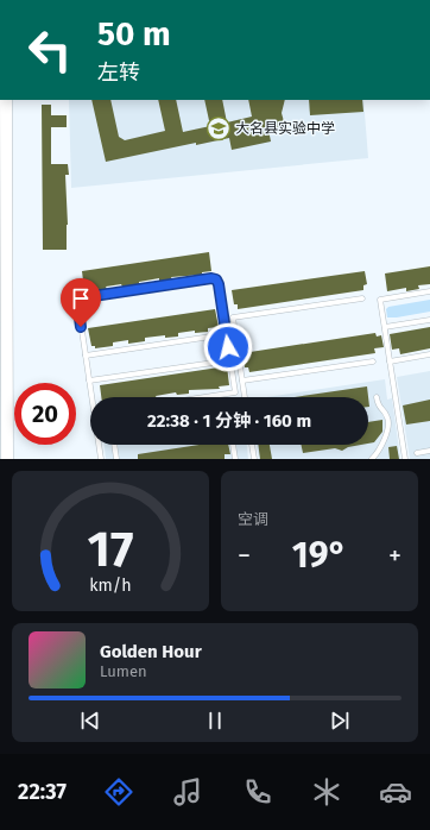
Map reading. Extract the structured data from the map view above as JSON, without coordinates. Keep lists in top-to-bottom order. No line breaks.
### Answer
{"places":{"school or university":["大名县实验中学"]},"page":{"turn":["50 m","左转"],"limit":"20","trip":"22:38 · 1 分钟 · 160 m","tile":"空调","heat":["−","19°","+"],"song":["Golden Hour","Lumen"],"tabs":"22:37","gauge":["17","km/h"]}}
